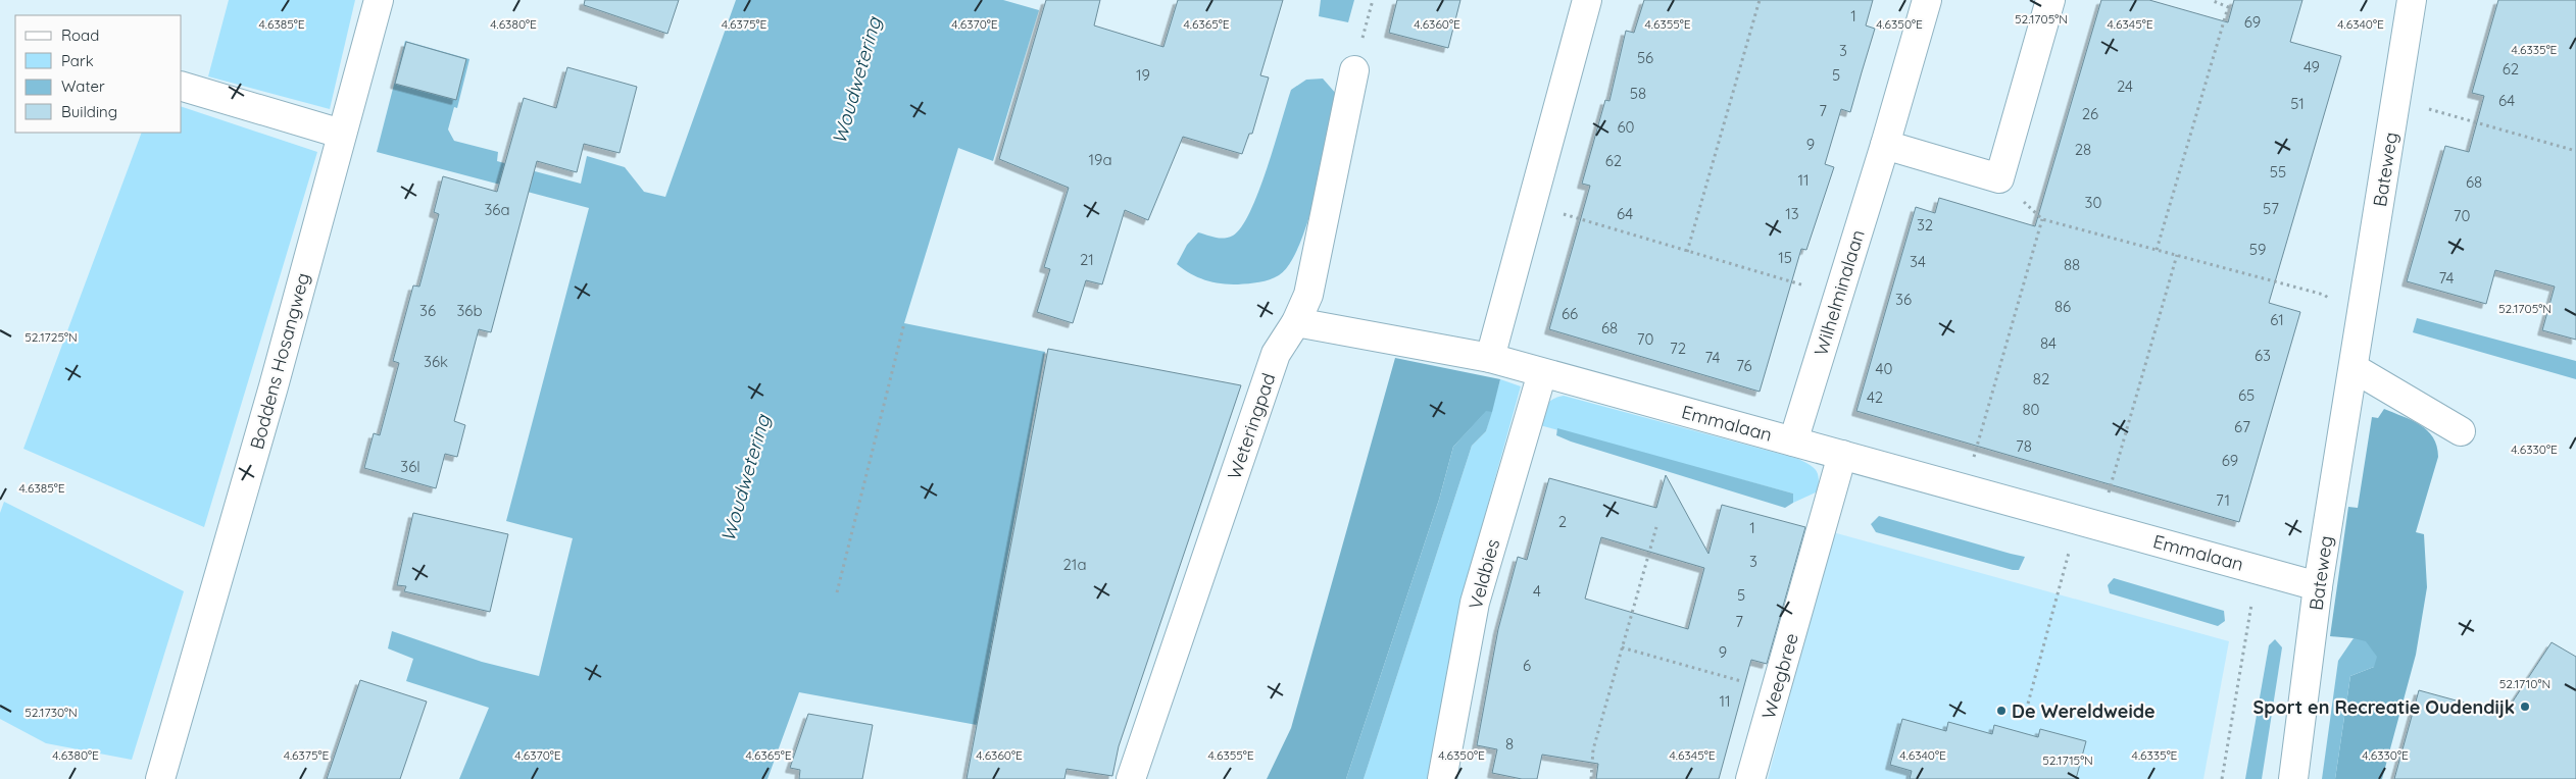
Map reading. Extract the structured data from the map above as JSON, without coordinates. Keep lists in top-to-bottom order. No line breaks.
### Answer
{"streets":{"street":["Bateweg","Wilhelminalaan","Boddens Hosangweg","Emmalaan","Weteringpad","Veldbies","Weegbree"]},"crossings":[["Bateweg","Emmalaan"],["Wilhelminalaan","Emmalaan"],["Emmalaan","Weteringpad"],["Emmalaan","Veldbies"],["Emmalaan","Weegbree"]],"water":["Woudwetering"],"places":["Sport en Recreatie Oudendijk","De Wereldweide"],"house_numbers":["1","69","3","56","49","62","19","5","24","58","64","51","7","26","60","9","28","19a","62","55","11","68","30","57","36a","64","13","70","32","59","15","21","34","88","74","36","86","36","36b","66","61","68","70","84","72","63","74","36k","76","40","82","65","42","80","67","78","69","36l","71","2","1","3","21a","4","5","7","9","6","11","8"],"legend":["Road","Park","Water","Building"],"coordinates":["52.1705°N","4.6385°E","4.6380°E","4.6375°E","4.6370°E","4.6365°E","4.6360°E","4.6345°E","4.6340°E","4.6355°E","4.6350°E","4.6335°E","52.1725°N","4.6330°E","52.1710°N","52.1730°N","52.1715°N"]}
